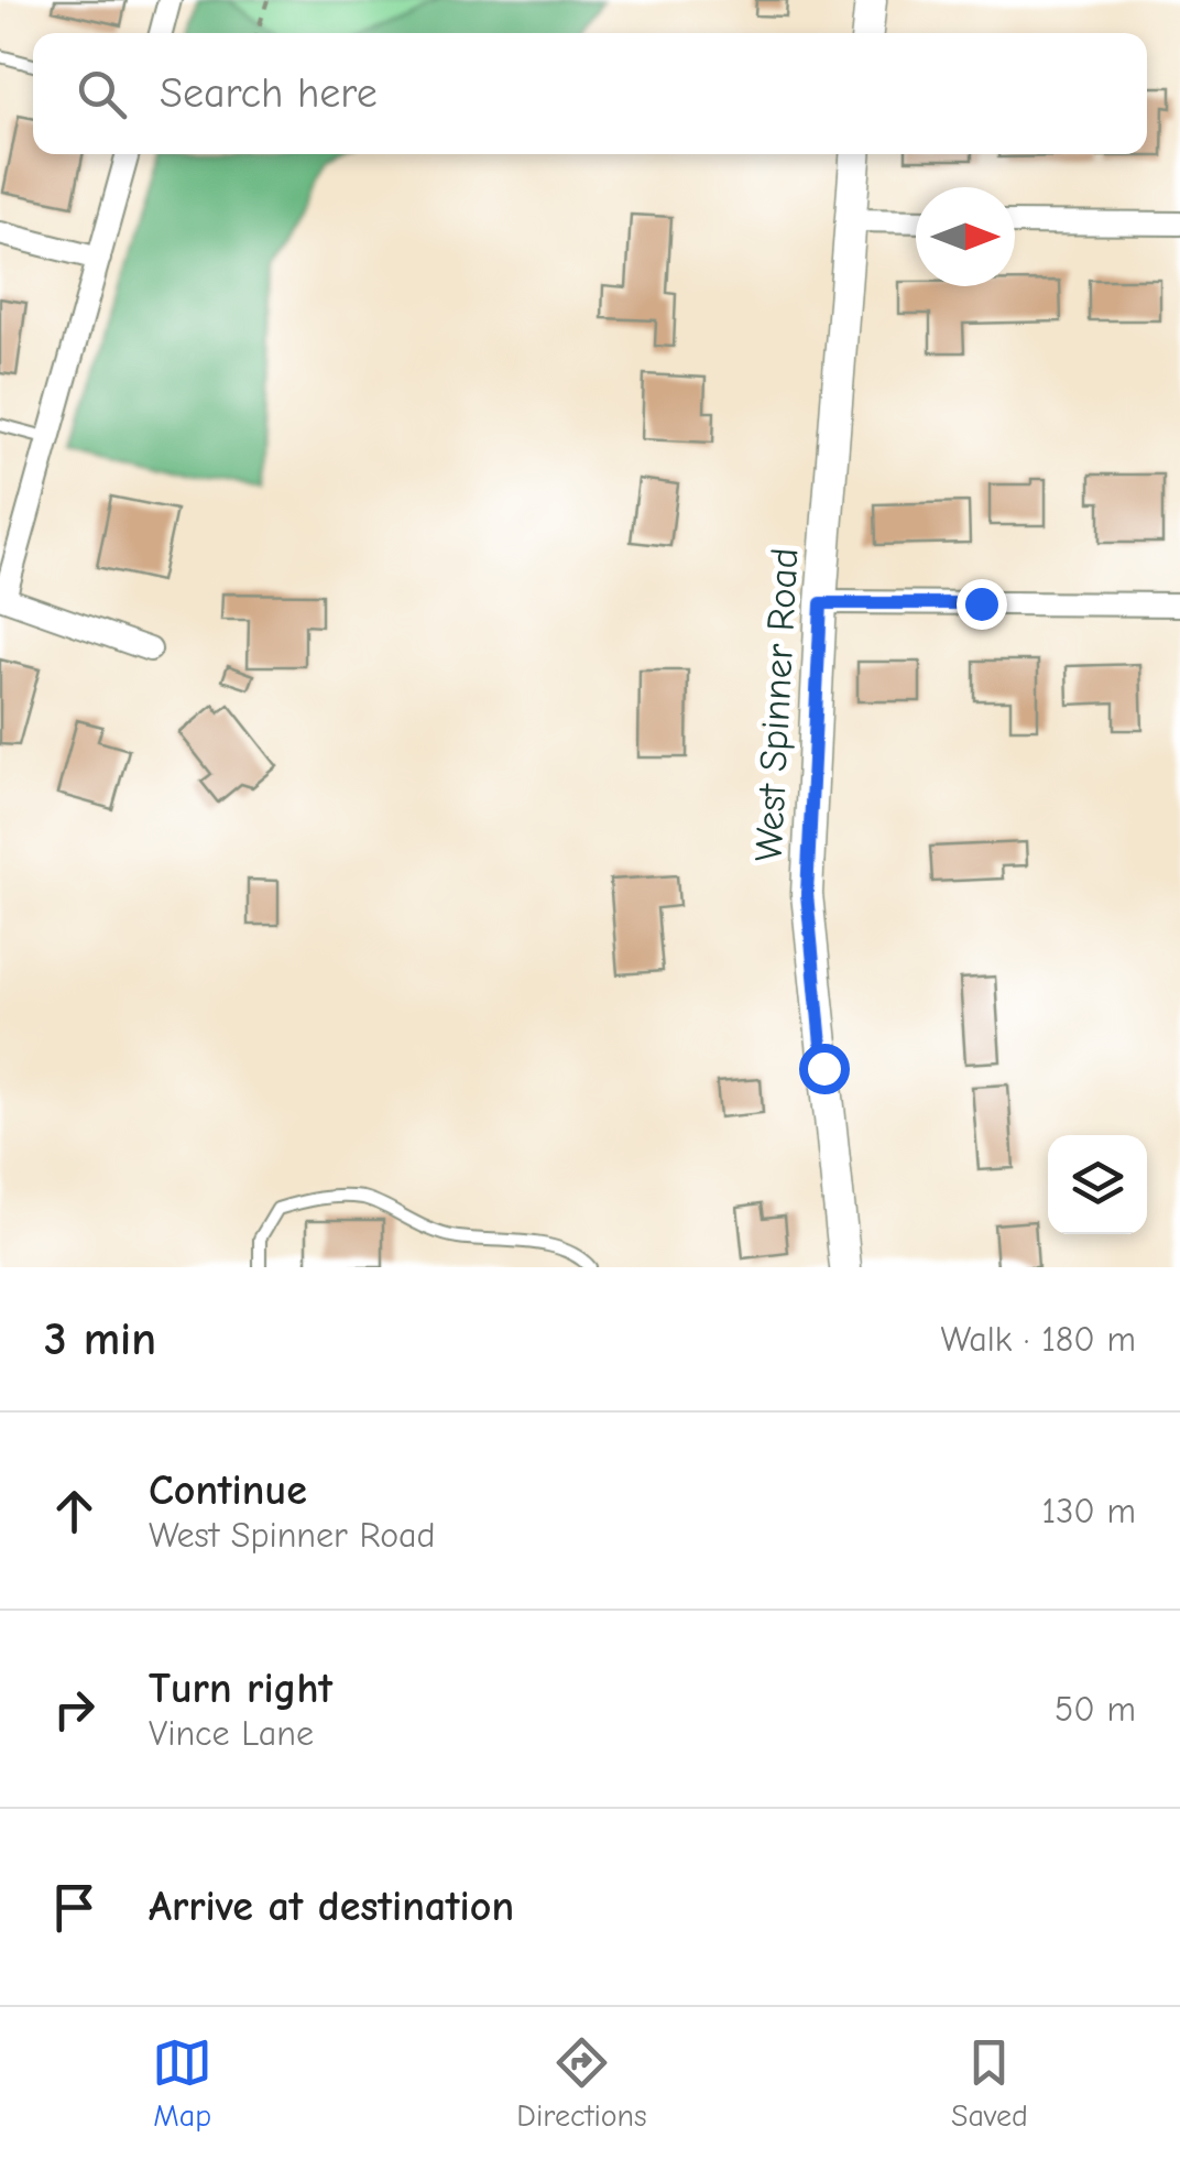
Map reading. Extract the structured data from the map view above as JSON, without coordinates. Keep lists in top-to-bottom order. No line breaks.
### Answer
{"streets":{"street":["West Spinner Road"]},"north":"right","page":{"search":"Search here","heading":["3 min","Walk · 180 m"],"list":[["Continue","West Spinner Road","130 m"],["Turn right","Vince Lane","50 m"],"Arrive at destination"],"nav":["Map","Directions","Saved"]}}
